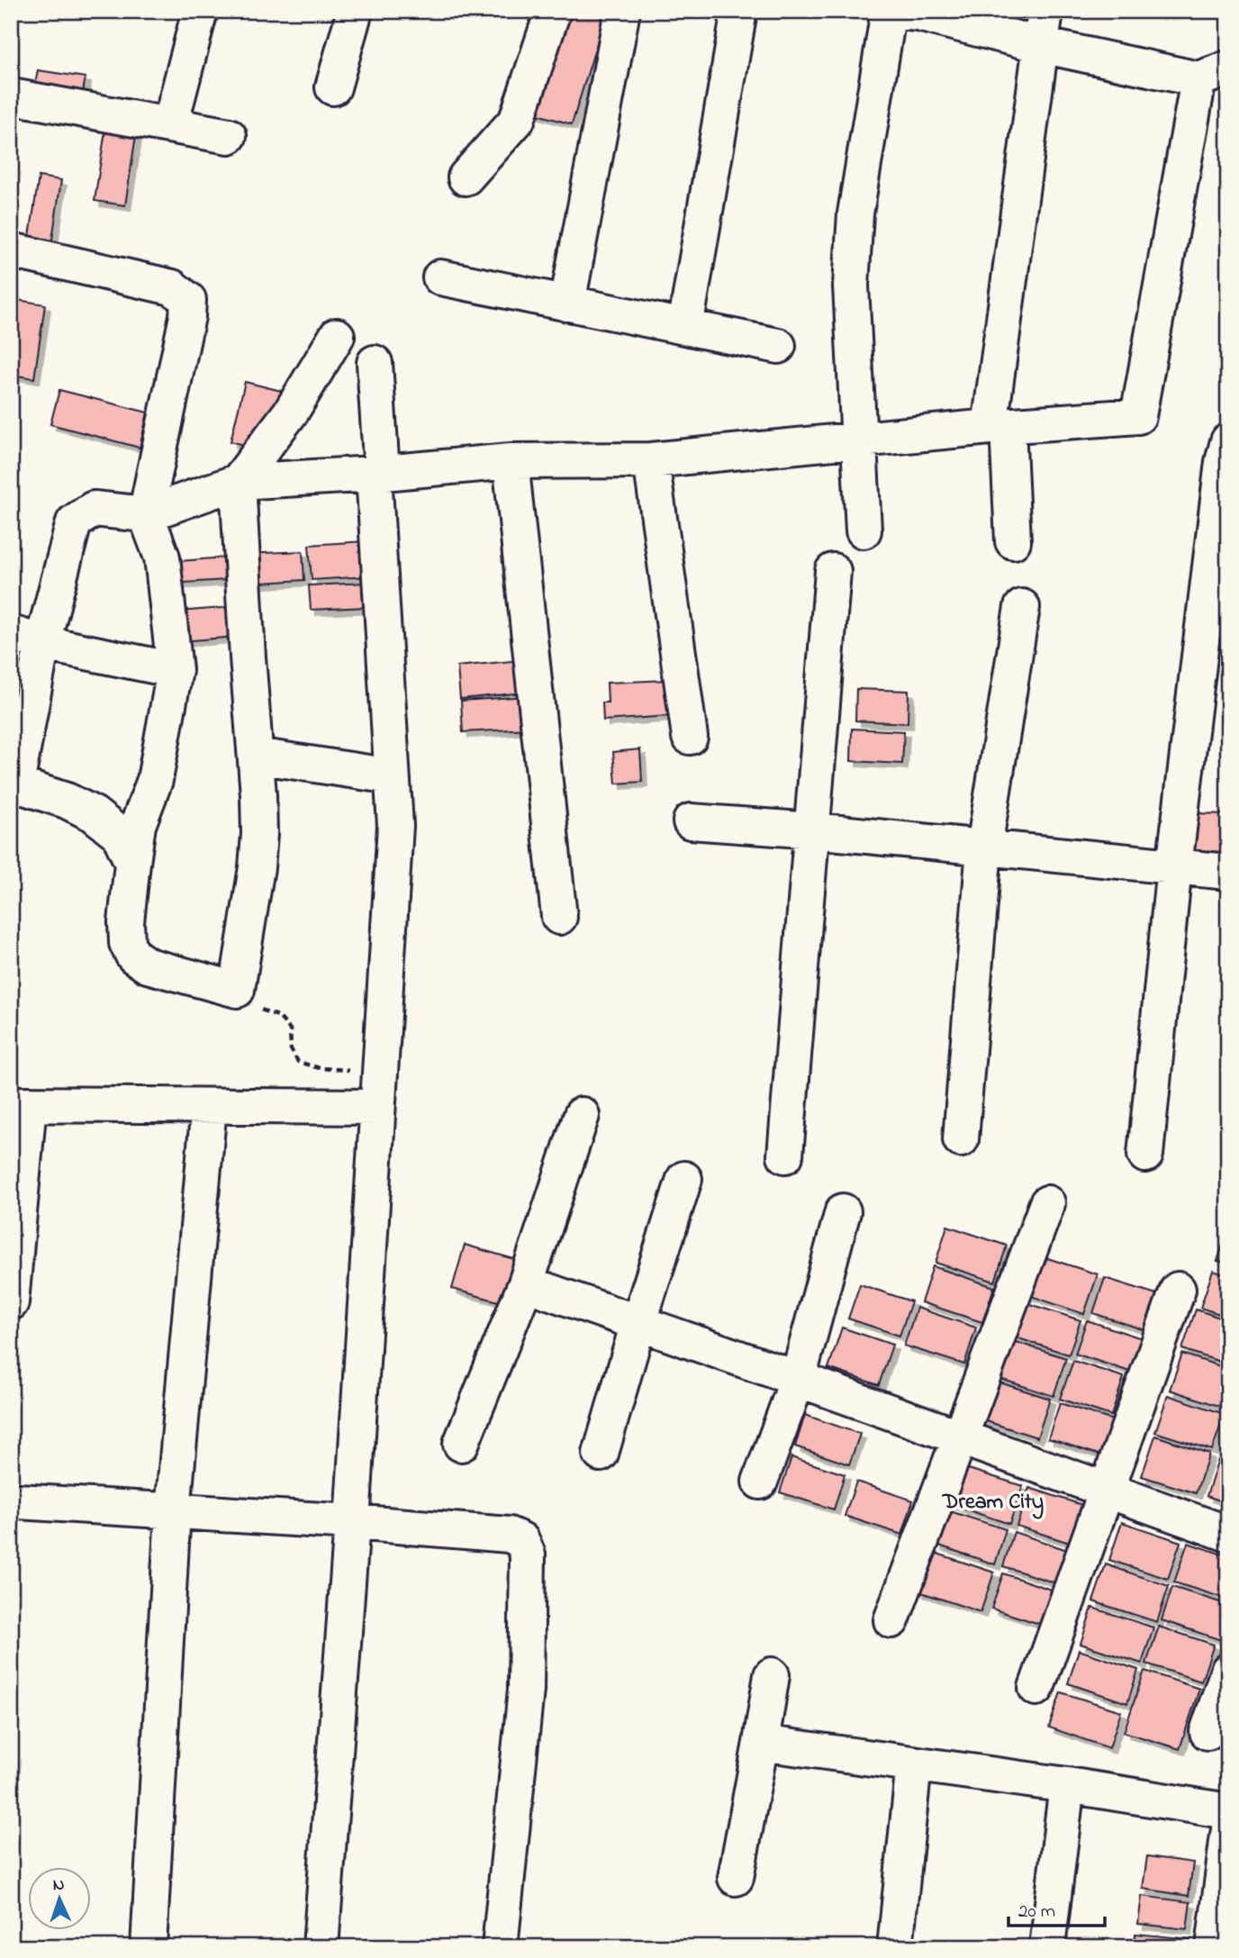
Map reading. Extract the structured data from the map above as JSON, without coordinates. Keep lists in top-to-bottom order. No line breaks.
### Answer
{"districts":["Dream City"],"scale_bar":"20 m","north":"top"}
